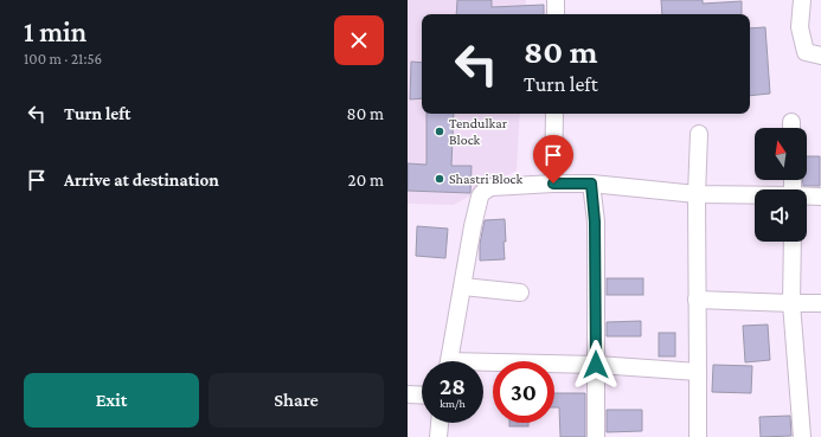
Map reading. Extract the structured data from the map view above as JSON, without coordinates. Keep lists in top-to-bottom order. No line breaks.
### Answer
{"places":["Tendulkar Block","Shastri Block"],"north":"top","page":{"heading":["1 min","100 m · 21:56"],"turn":["80 m","Turn left"],"list":[{"name":"Turn left","value":"80 m"},{"name":"Arrive at destination","value":"20 m"}],"speed":"28 km/h","limit":"30","buttons":["Exit","Share"]}}
